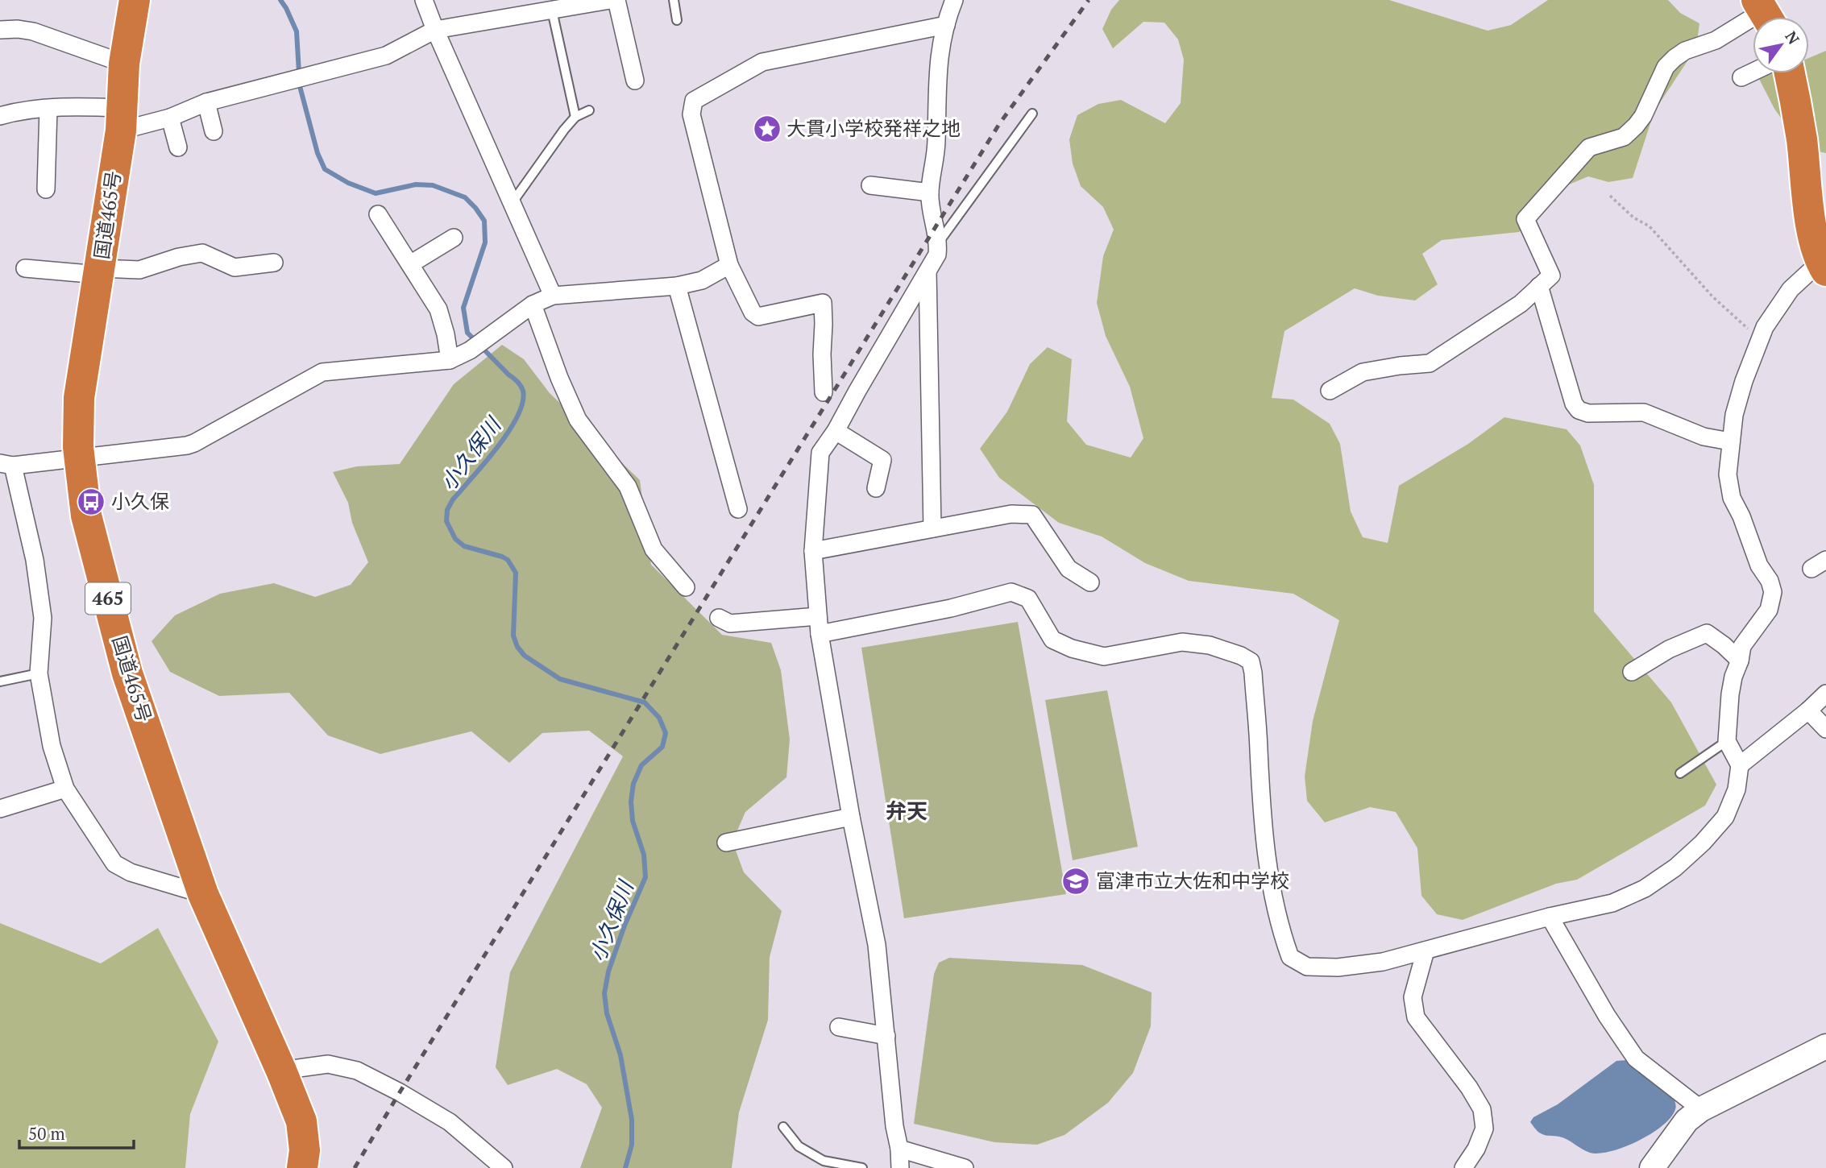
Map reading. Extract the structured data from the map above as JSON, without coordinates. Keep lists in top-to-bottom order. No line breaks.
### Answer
{"streets":{"highway":["国道465号","465"]},"districts":["弁天"],"water":["小久保川"],"places":{"place":["大貫小学校発祥之地"],"bus stop":["小久保"],"school or university":["富津市立大佐和中学校"]},"scale_bar":"50 m","north":"top right"}
